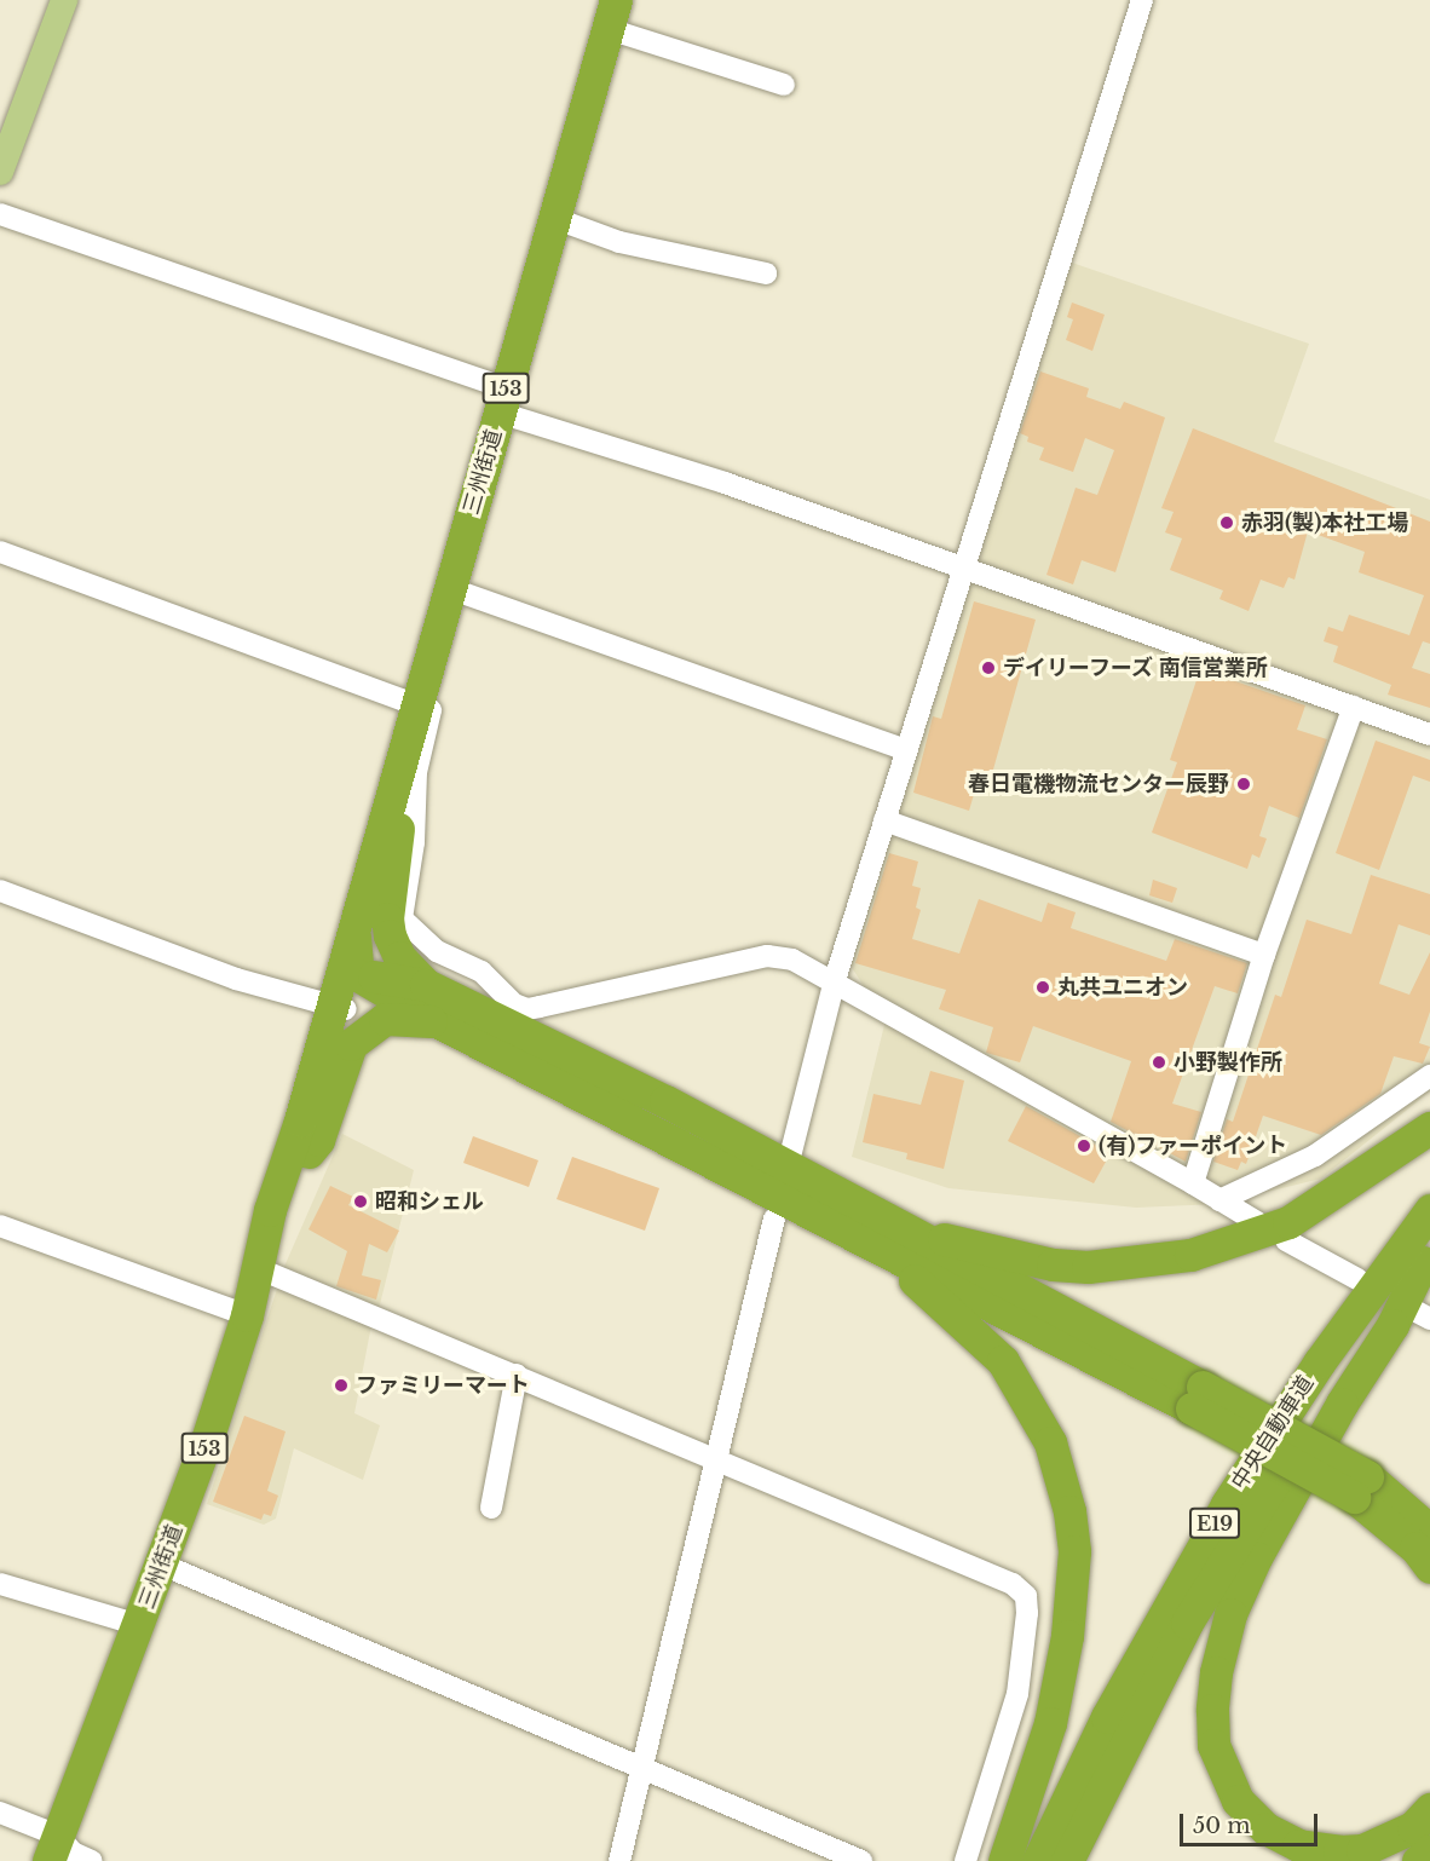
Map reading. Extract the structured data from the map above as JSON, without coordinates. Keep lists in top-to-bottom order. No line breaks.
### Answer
{"streets":{"highway":["153","三州街道","中央自動車道","E19"]},"places":["赤羽(製)本社工場","デイリーフーズ 南信営業所","春日電機物流センター辰野","丸共ユニオン","小野製作所","(有)ファーポイント","昭和シェル","ファミリーマート"],"scale_bar":"50 m"}
